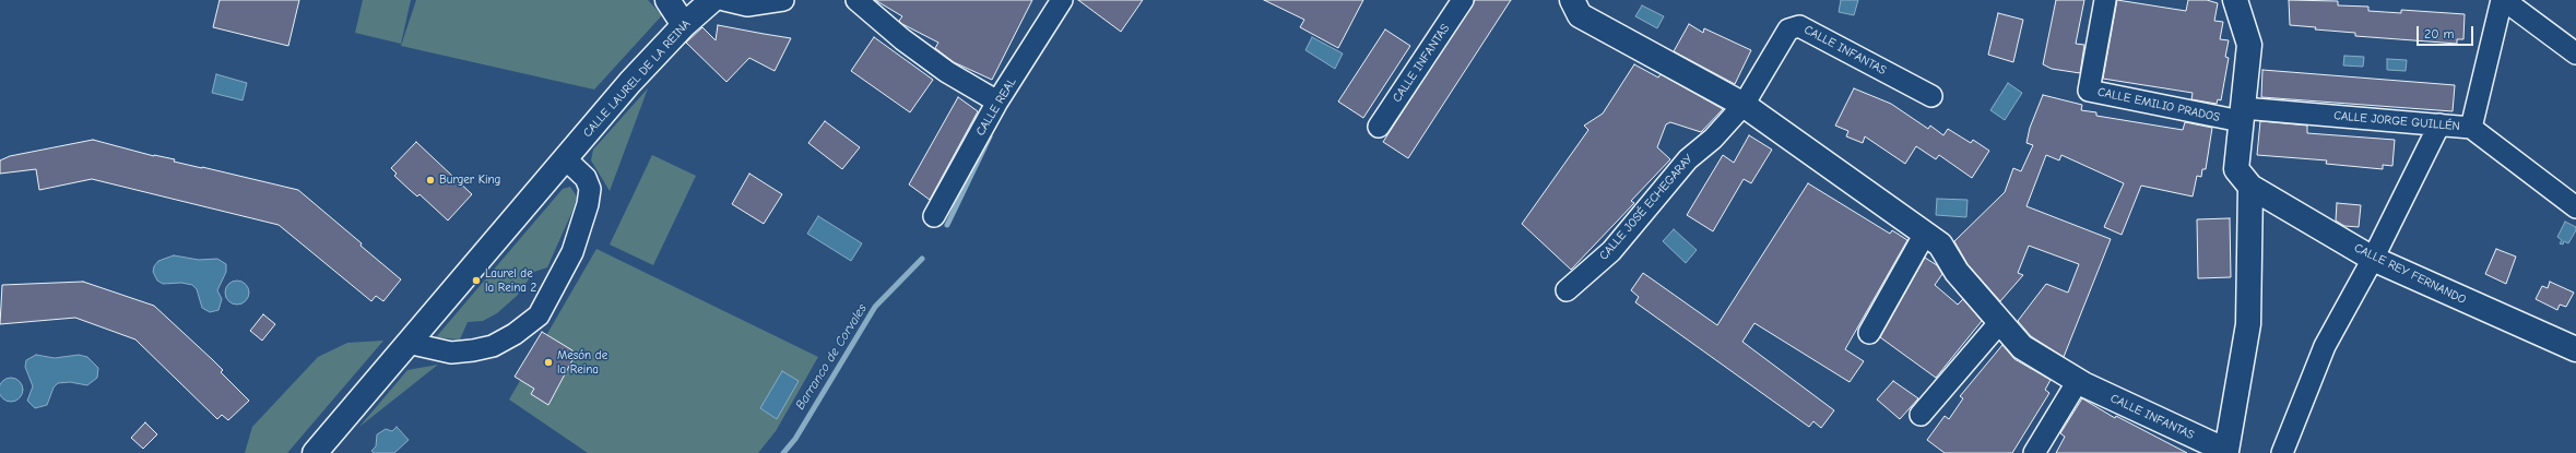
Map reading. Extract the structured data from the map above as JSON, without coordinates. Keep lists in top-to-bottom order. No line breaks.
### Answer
{"streets":{"street":["CALLE INFANTAS","CALLE LAUREL DE LA REINA","CALLE EMILIO PRADOS","CALLE REAL","CALLE JORGE GUILLÉN","CALLE JOSÉ ECHEGARAY","CALLE REY FERNANDO"]},"crossings":[["CALLE INFANTAS","CALLE JOSÉ ECHEGARAY"],["CALLE EMILIO PRADOS","CALLE JORGE GUILLÉN"]],"water":["Barranco de Corvales"],"places":["Burger King","Laurel de la Reina 2","Mesón de la Reina"],"scale_bar":"20 m"}
